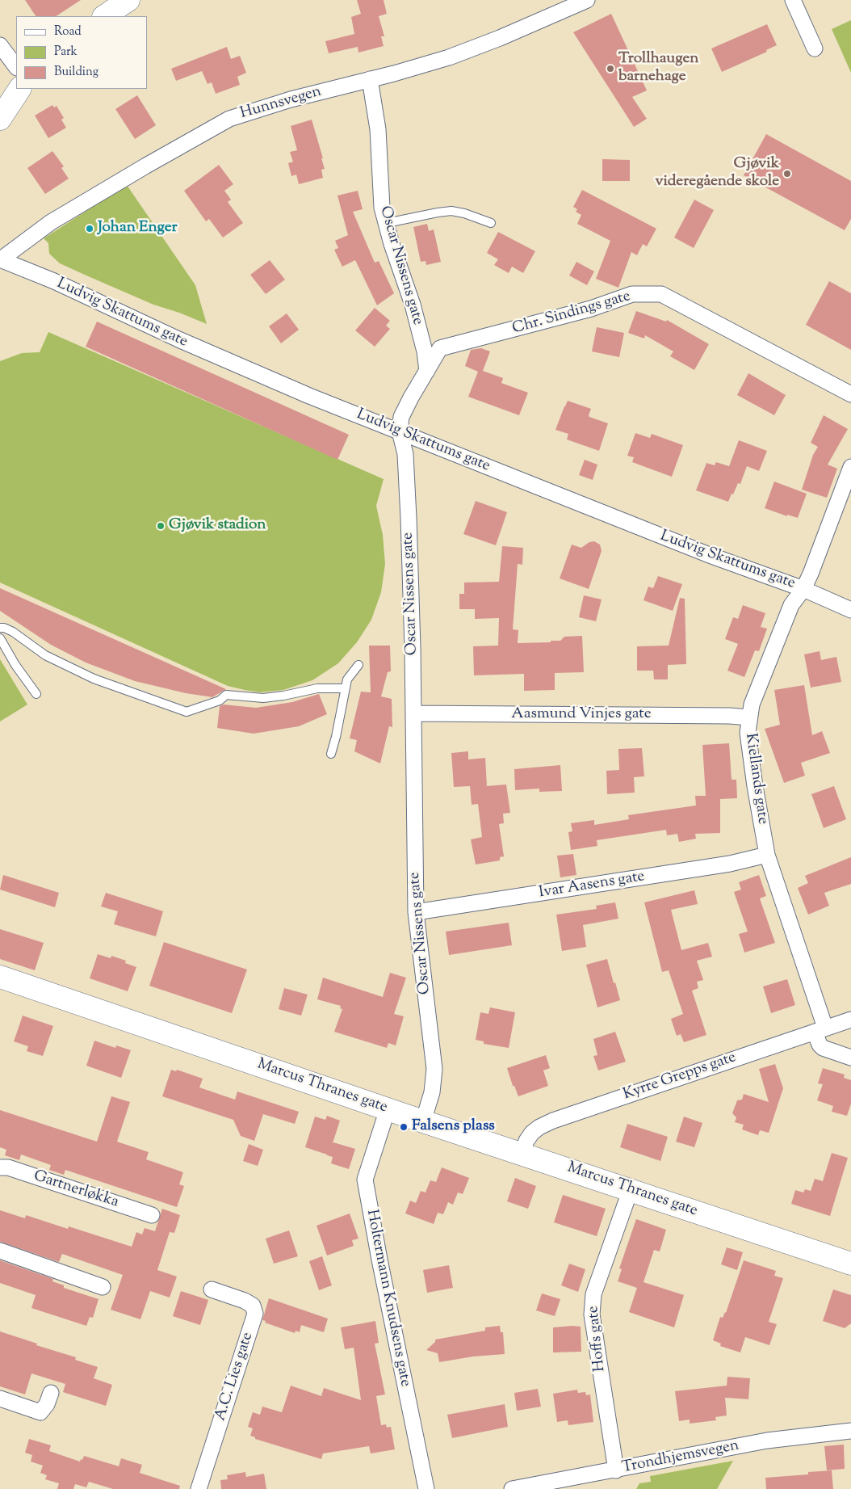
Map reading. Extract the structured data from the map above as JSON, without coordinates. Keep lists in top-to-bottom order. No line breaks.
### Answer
{"streets":{"main road":["Marcus Thranes gate"],"street":["Hunnsvegen","Oscar Nissens gate","Ludvig Skattums gate","Chr. Sindings gate","Aasmund Vinjes gate","Kiellands gate","Ivar Aasens gate","Kyrre Grepps gate","Gartnerløkka","Holtermann Knudsens gate","Hoffs gate","A.C. Lies gate","Trondhjemsvegen"]},"crossings":[["Hunnsvegen","Oscar Nissens gate"],["Hunnsvegen","Ludvig Skattums gate"],["Oscar Nissens gate","Ludvig Skattums gate"],["Oscar Nissens gate","Chr. Sindings gate"],["Oscar Nissens gate","Aasmund Vinjes gate"],["Oscar Nissens gate","Ivar Aasens gate"],["Oscar Nissens gate","Marcus Thranes gate"],["Ludvig Skattums gate","Kiellands gate"],["Aasmund Vinjes gate","Kiellands gate"],["Kiellands gate","Ivar Aasens gate"],["Kiellands gate","Kyrre Grepps gate"],["Kyrre Grepps gate","Marcus Thranes gate"],["Marcus Thranes gate","Holtermann Knudsens gate"],["Marcus Thranes gate","Hoffs gate"],["Hoffs gate","Trondhjemsvegen"]],"places":["Trollhaugen barnehage","Gjøvik videregående skole","Johan Enger","Gjøvik stadion","Falsens plass"],"legend":["Road","Park","Building"]}
